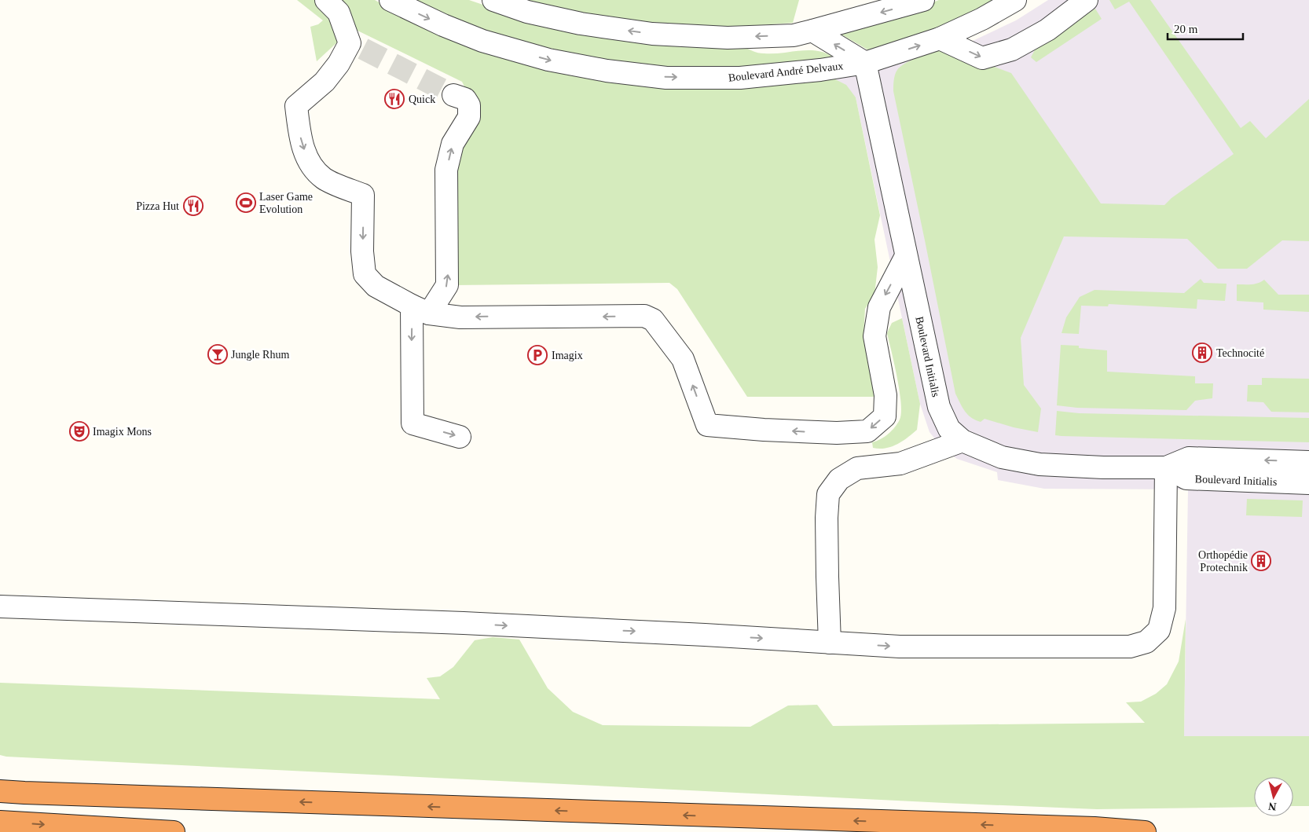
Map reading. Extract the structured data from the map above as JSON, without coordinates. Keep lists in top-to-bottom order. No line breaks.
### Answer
{"streets":{"street":["Boulevard André Delvaux","Boulevard Initialis"]},"crossings":[["Boulevard André Delvaux","Boulevard Initialis"]],"places":{"restaurant":["Quick","Pizza Hut"],"sports":["Laser Game Evolution"],"building":["Technocité","Orthopédie Protechnik"],"bar":["Jungle Rhum"],"parking":["Imagix"],"theatre":["Imagix Mons"]},"scale_bar":"20 m","north":"bottom"}
